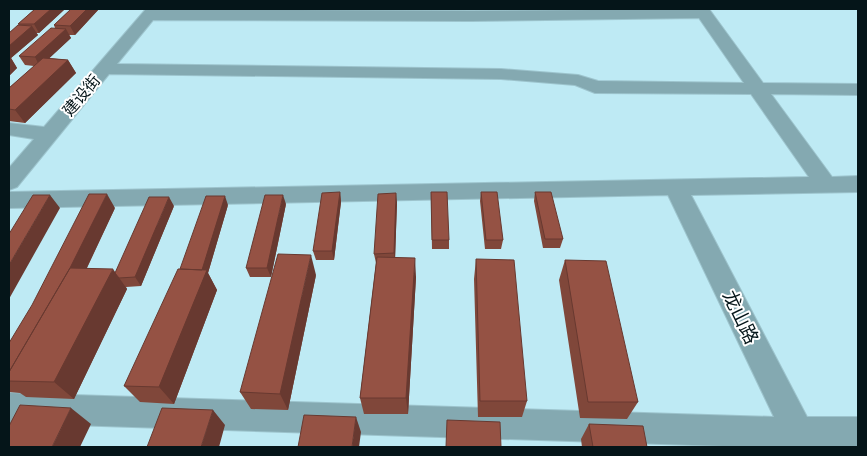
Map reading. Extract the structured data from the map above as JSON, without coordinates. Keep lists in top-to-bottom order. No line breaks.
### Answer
{"streets":{"street":["建设街","龙山路"]}}
